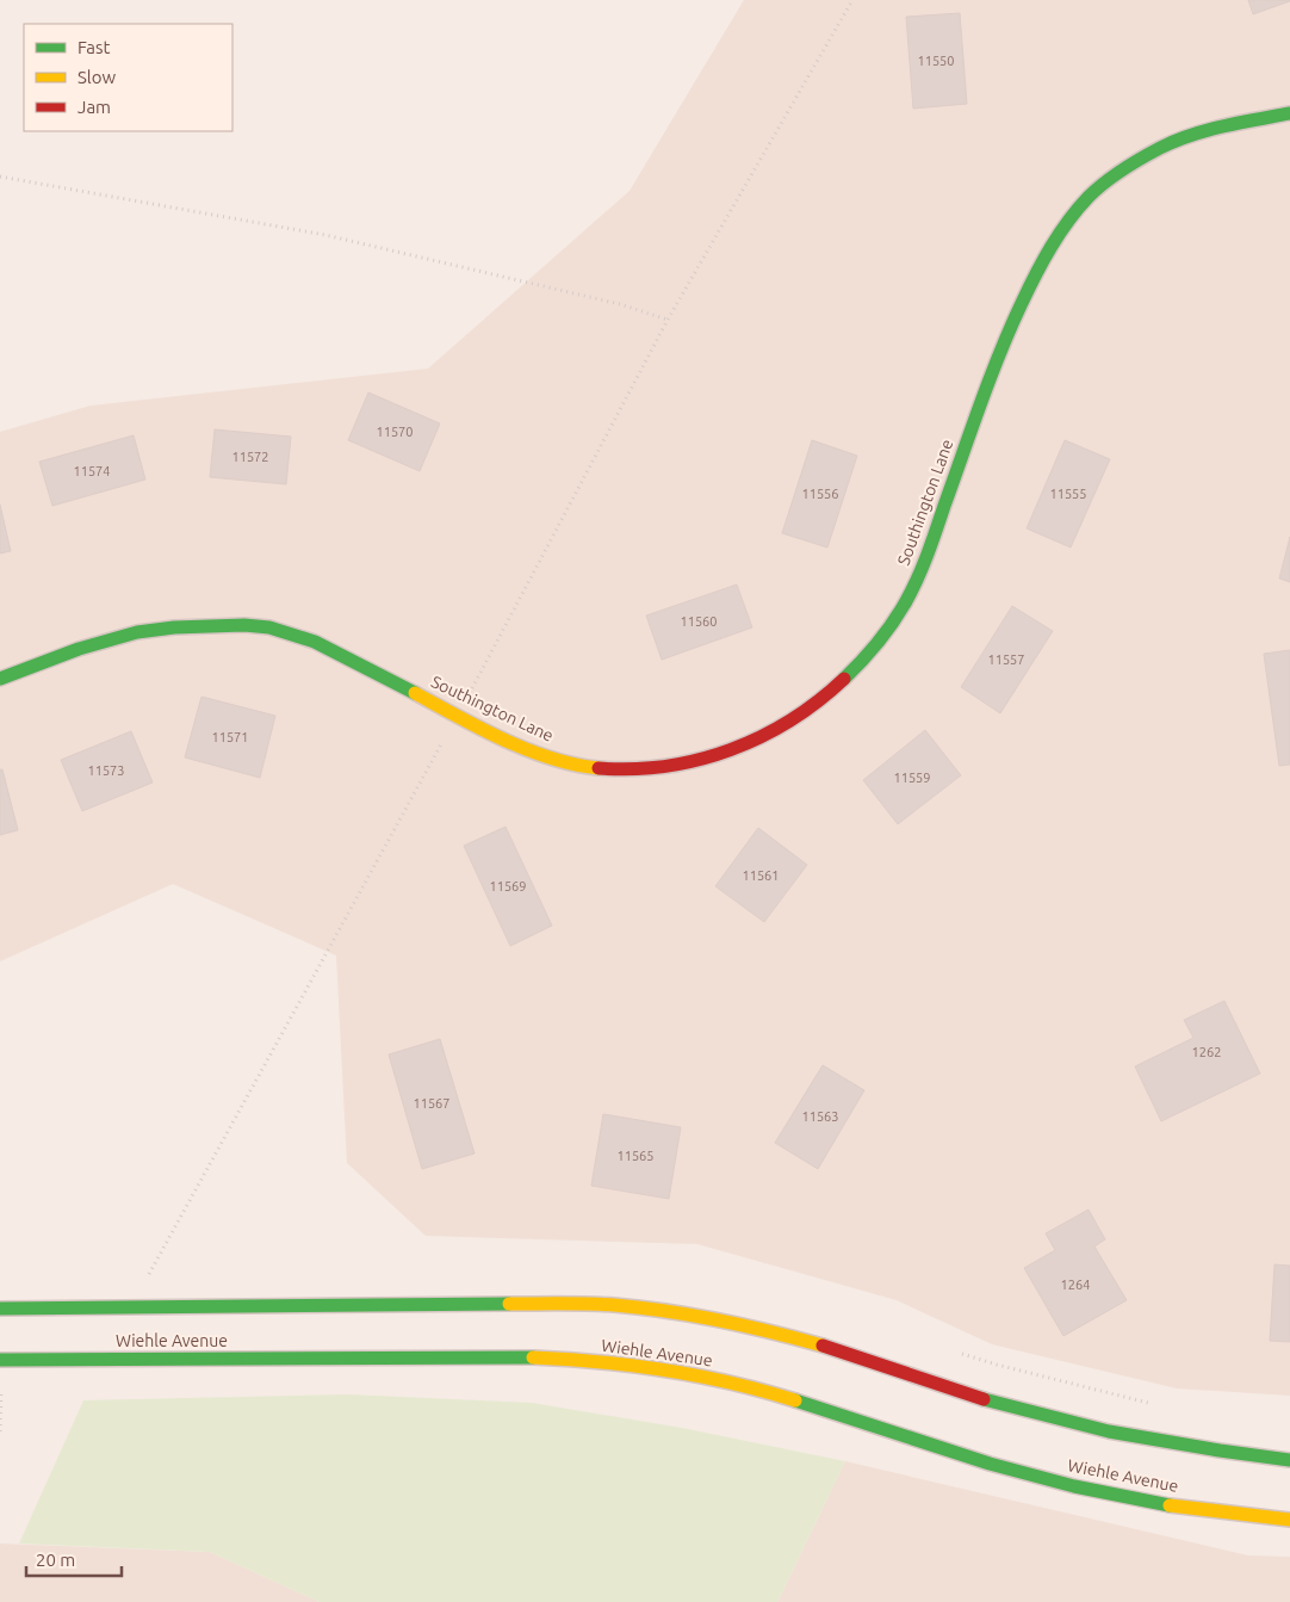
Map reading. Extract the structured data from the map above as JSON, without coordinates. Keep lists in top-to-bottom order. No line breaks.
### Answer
{"streets":{"main road":["Southington Lane","Wiehle Avenue"]},"house_numbers":["11550","11570","11572","11574","11556","11555","11560","11557","11571","11573","11559","11561","11569","1262","11567","11563","11565","1264"],"legend":["Fast","Slow","Jam"],"scale_bar":"20 m"}
